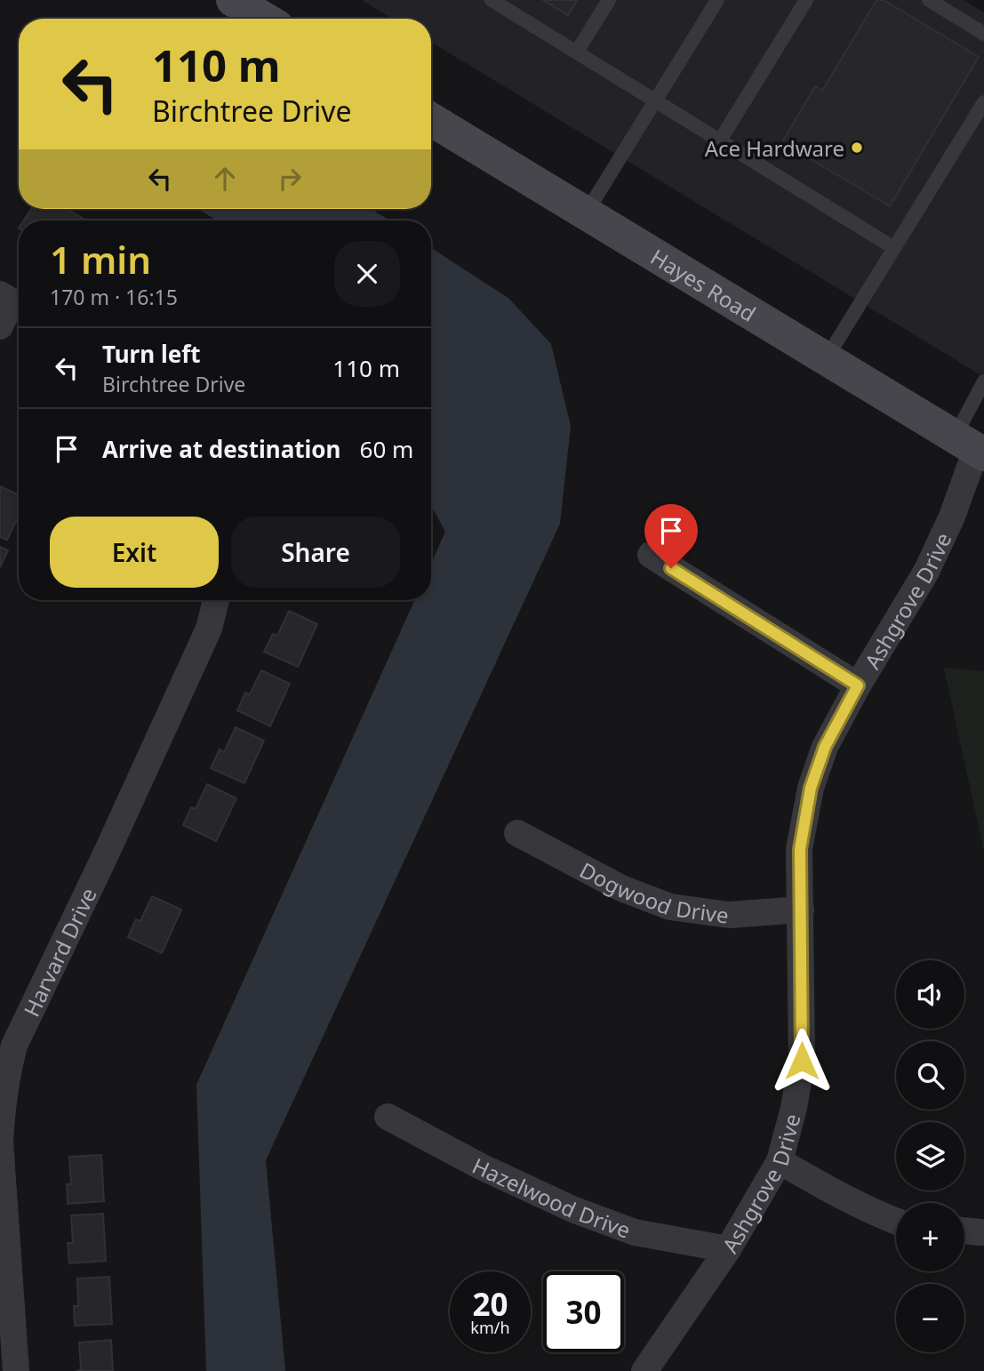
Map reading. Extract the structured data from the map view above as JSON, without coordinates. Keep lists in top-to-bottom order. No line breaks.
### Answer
{"streets":{"street":["Hayes Road","Ashgrove Drive","Dogwood Drive","Harvard Drive","Hazelwood Drive"]},"crossings":[["Hayes Road","Ashgrove Drive"],["Ashgrove Drive","Dogwood Drive"],["Ashgrove Drive","Hazelwood Drive"]],"places":["Ace Hardware"],"page":{"turn":["110 m","Birchtree Drive"],"heading":["1 min","170 m · 16:15"],"list":[{"name":"Turn left","note":"Birchtree Drive","value":"110 m"},{"name":"Arrive at destination","value":"60 m"}],"buttons":["Exit","Share"],"map_buttons":["+","−"],"speed":"20 km/h","limit":"30"}}
